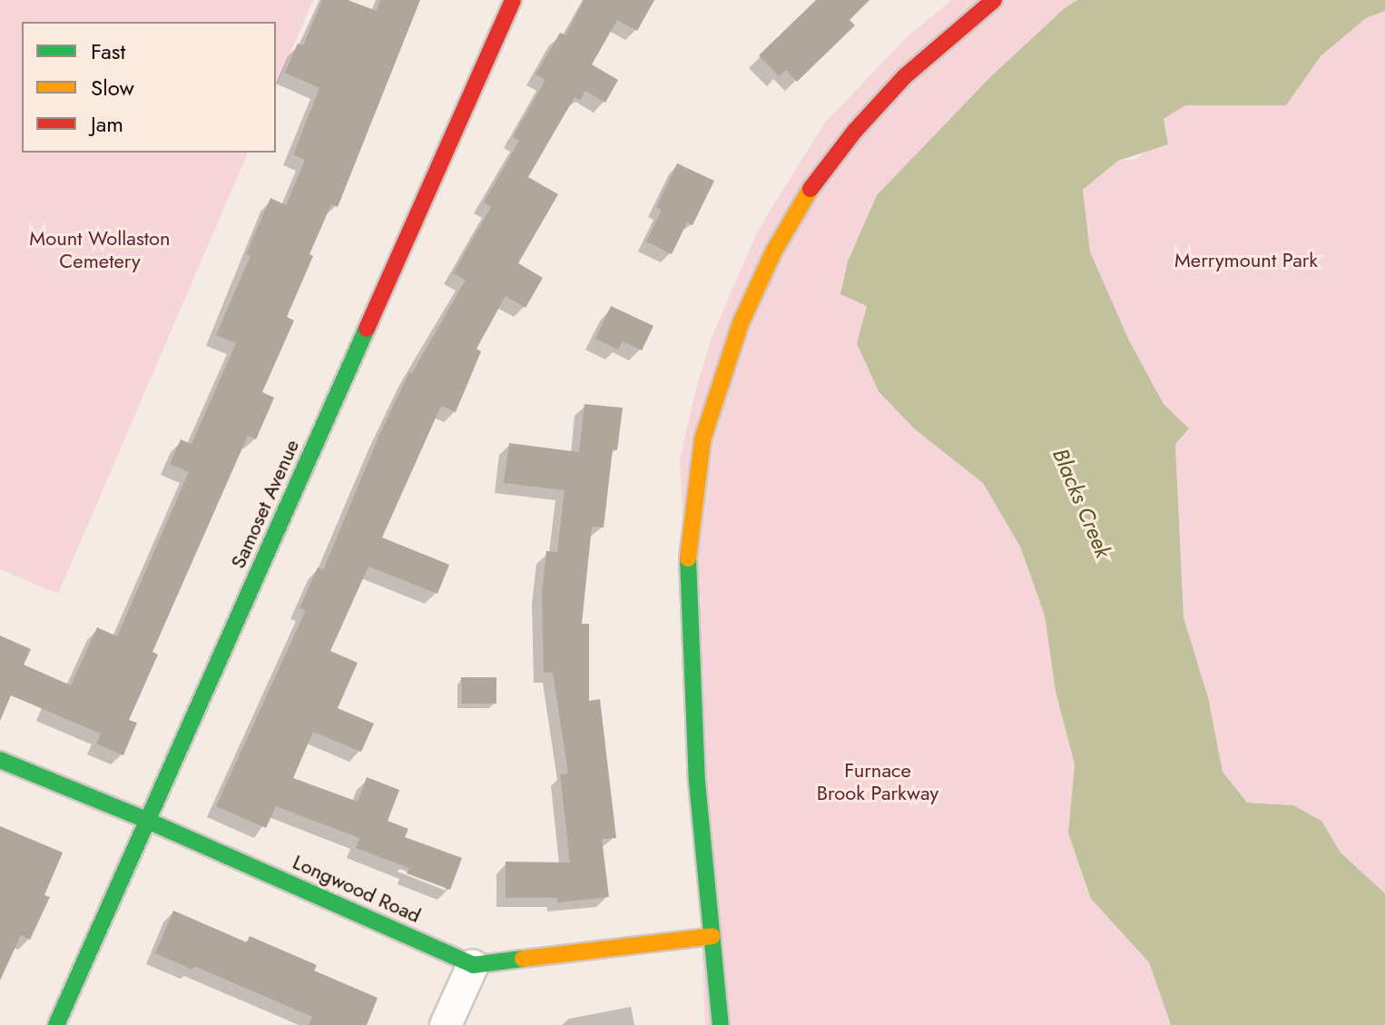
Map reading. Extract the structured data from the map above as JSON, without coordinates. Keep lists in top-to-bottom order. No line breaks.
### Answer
{"streets":{"street":["Samoset Avenue","Longwood Road"]},"crossings":[["Samoset Avenue","Longwood Road"]],"water":["Blacks Creek"],"parks":["Mount Wollaston Cemetery","Merrymount Park","Furnace Brook Parkway"],"legend":["Fast","Slow","Jam"]}
